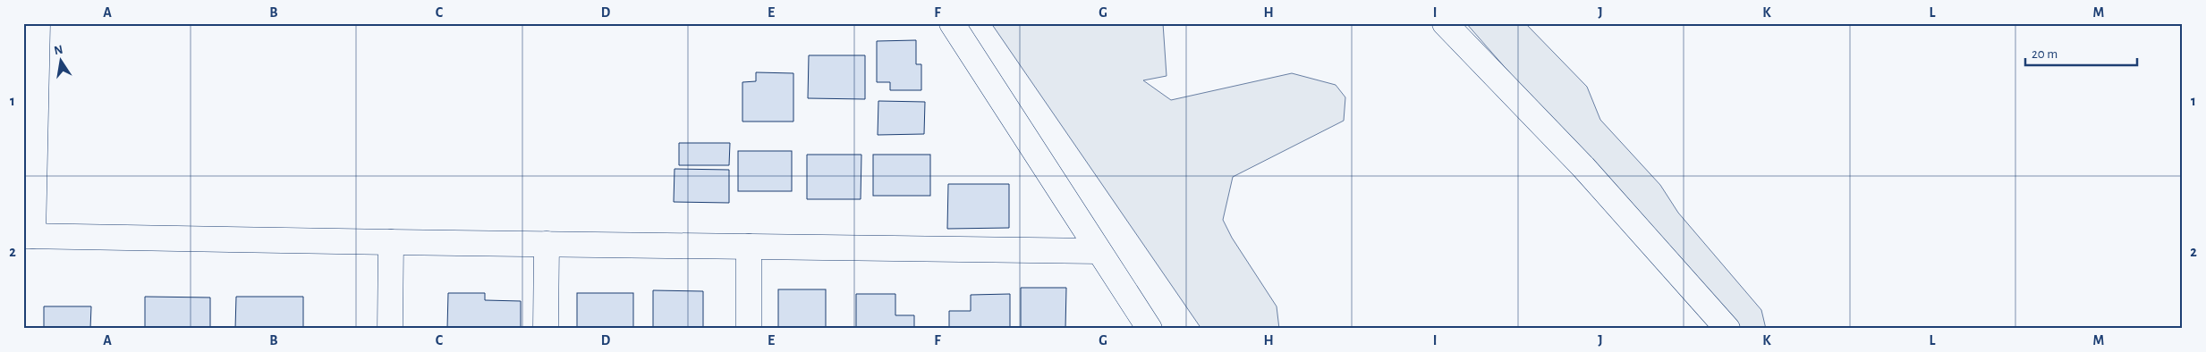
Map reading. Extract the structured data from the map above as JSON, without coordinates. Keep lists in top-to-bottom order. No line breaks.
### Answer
{"scale_bar":"20 m","north":"top","grid":{"columns":["A","B","C","D","E","F","G","H","I","J","K","L","M"],"rows":["1","2"]}}
